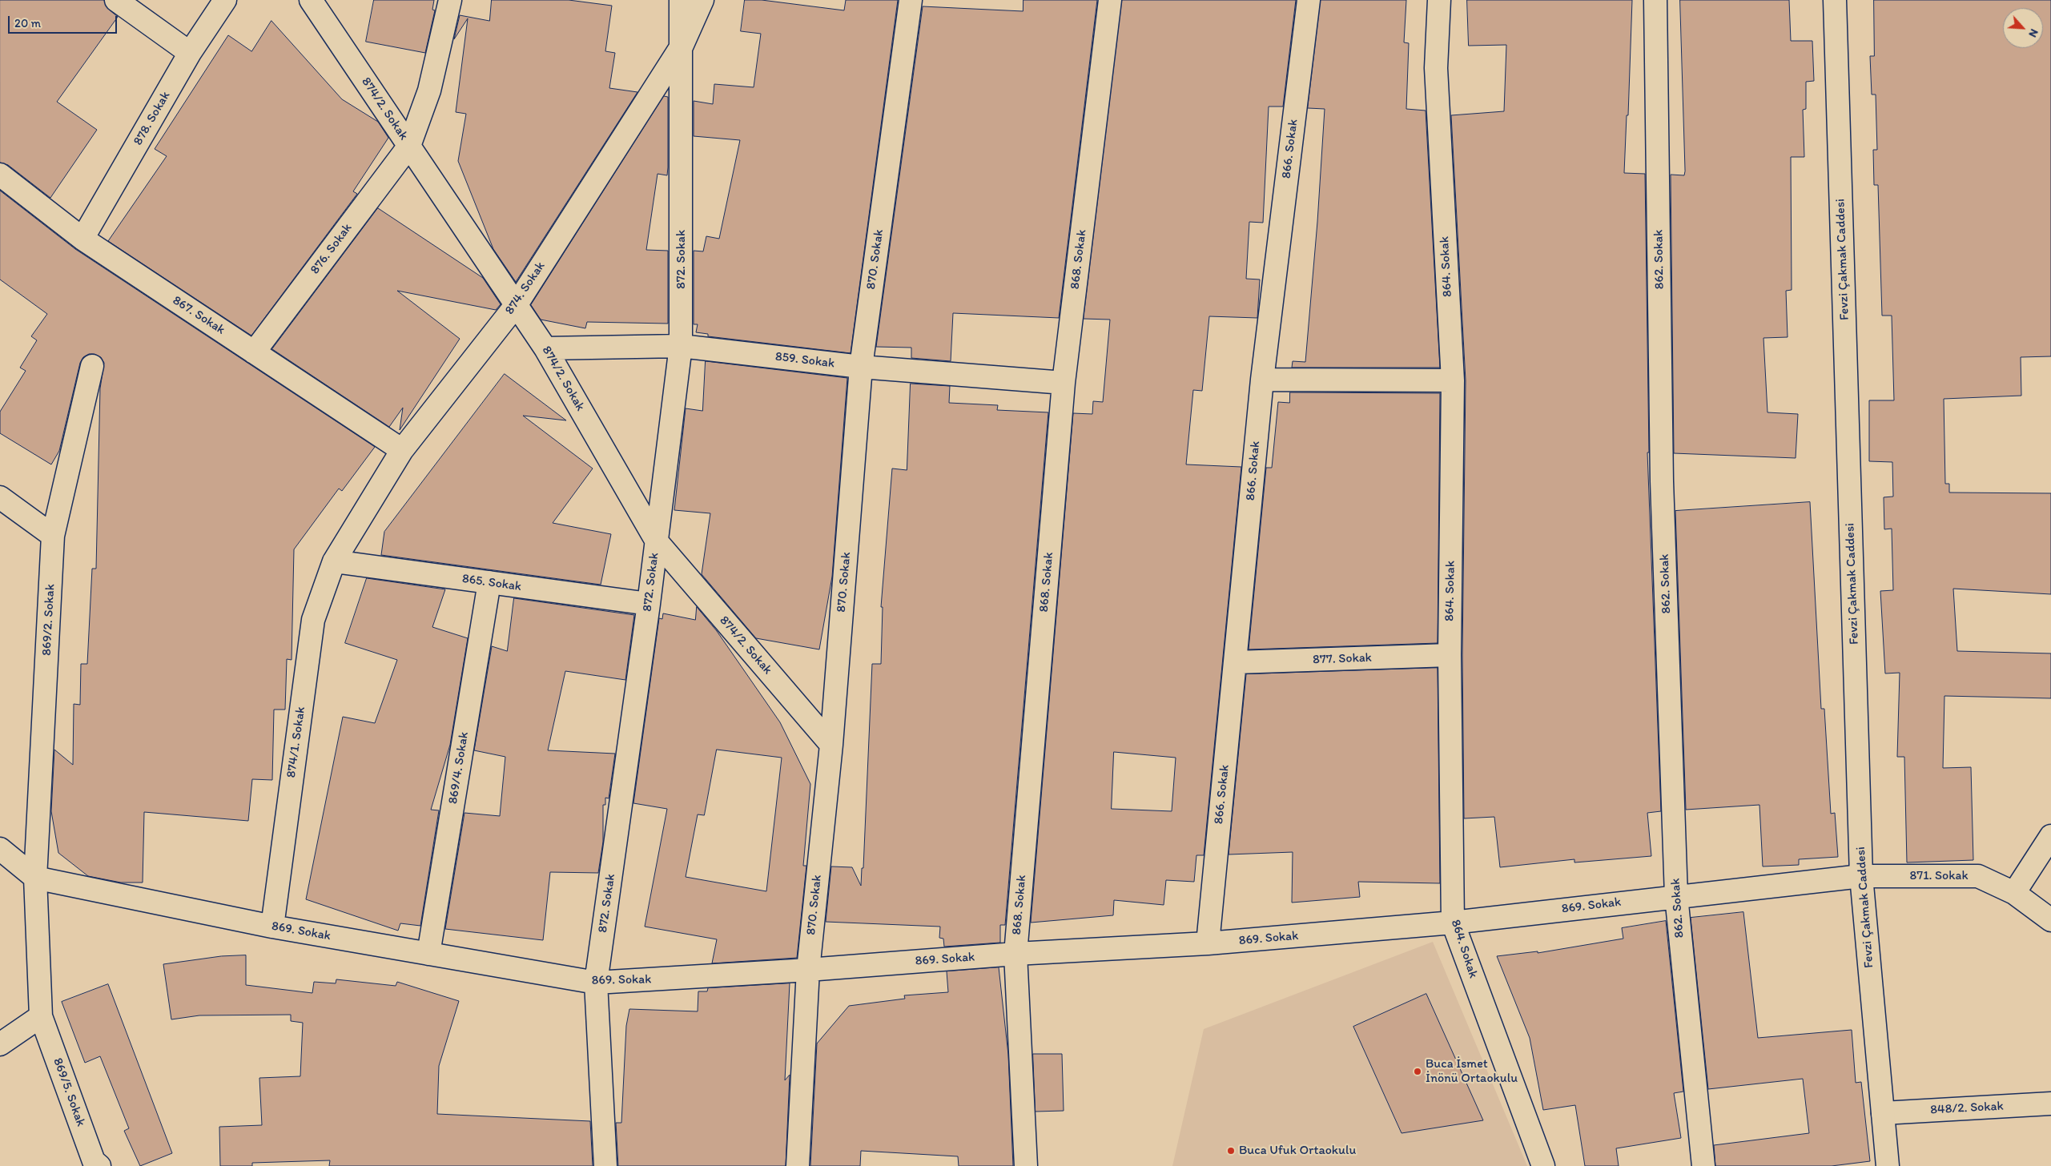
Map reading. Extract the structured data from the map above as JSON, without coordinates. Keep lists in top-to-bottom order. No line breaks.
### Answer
{"streets":{"street":["874/2. Sokak","878. Sokak","866. Sokak","876. Sokak","872. Sokak","870. Sokak","868. Sokak","862. Sokak","Fevzi Çakmak Caddesi","864. Sokak","874. Sokak","867. Sokak","859. Sokak","865. Sokak","869/2. Sokak","877. Sokak","874/1. Sokak","869/4. Sokak","871. Sokak","869. Sokak","869/5. Sokak","848/2. Sokak"]},"crossings":[["874/2. Sokak","876. Sokak"],["874/2. Sokak","872. Sokak"],["874/2. Sokak","870. Sokak"],["874/2. Sokak","874. Sokak"],["874/2. Sokak","859. Sokak"],["878. Sokak","867. Sokak"],["866. Sokak","877. Sokak"],["866. Sokak","869. Sokak"],["876. Sokak","867. Sokak"],["872. Sokak","874. Sokak"],["872. Sokak","859. Sokak"],["872. Sokak","865. Sokak"],["872. Sokak","869. Sokak"],["870. Sokak","859. Sokak"],["870. Sokak","869. Sokak"],["868. Sokak","859. Sokak"],["868. Sokak","869. Sokak"],["862. Sokak","869. Sokak"],["Fevzi Çakmak Caddesi","871. Sokak"],["Fevzi Çakmak Caddesi","869. Sokak"],["Fevzi Çakmak Caddesi","848/2. Sokak"],["864. Sokak","877. Sokak"],["864. Sokak","869. Sokak"],["874. Sokak","867. Sokak"],["874. Sokak","865. Sokak"],["874. Sokak","874/1. Sokak"],["865. Sokak","874/1. Sokak"],["865. Sokak","869/4. Sokak"],["869/2. Sokak","869. Sokak"],["869/2. Sokak","869/5. Sokak"],["874/1. Sokak","869. Sokak"],["869/4. Sokak","869. Sokak"],["871. Sokak","869. Sokak"],["869. Sokak","869/5. Sokak"]],"places":["Buca İsmet İnönü Ortaokulu","Buca Ufuk Ortaokulu"],"scale_bar":"20 m","north":"bottom right"}
